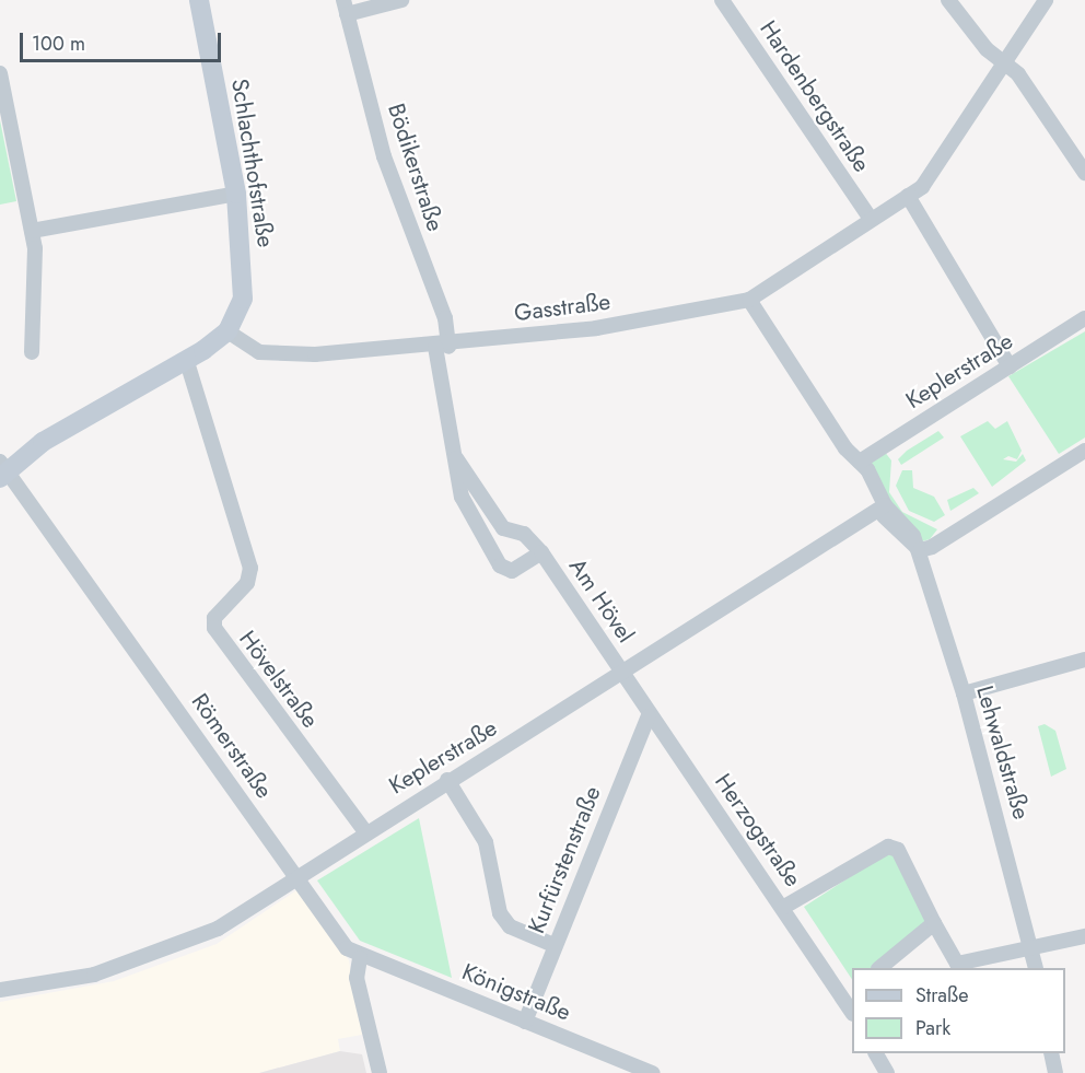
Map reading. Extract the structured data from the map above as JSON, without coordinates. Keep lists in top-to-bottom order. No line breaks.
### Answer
{"streets":{"main road":["Schlachthofstraße"],"street":["Hardenbergstraße","Bödikerstraße","Gasstraße","Keplerstraße","Am Hövel","Hövelstraße","Römerstraße","Lehwaldstraße","Herzogstraße","Kurfürstenstraße","Königstraße"]},"crossings":[["Hardenbergstraße","Gasstraße"],["Schlachthofstraße","Gasstraße"],["Bödikerstraße","Gasstraße"],["Bödikerstraße","Am Hövel"],["Gasstraße","Am Hövel"],["Gasstraße","Lehwaldstraße"],["Keplerstraße","Am Hövel"],["Keplerstraße","Hövelstraße"],["Keplerstraße","Römerstraße"],["Keplerstraße","Lehwaldstraße"],["Keplerstraße","Herzogstraße"],["Am Hövel","Herzogstraße"],["Römerstraße","Königstraße"],["Herzogstraße","Kurfürstenstraße"],["Kurfürstenstraße","Königstraße"]],"legend":["Straße","Park"],"scale_bar":"100 m"}
